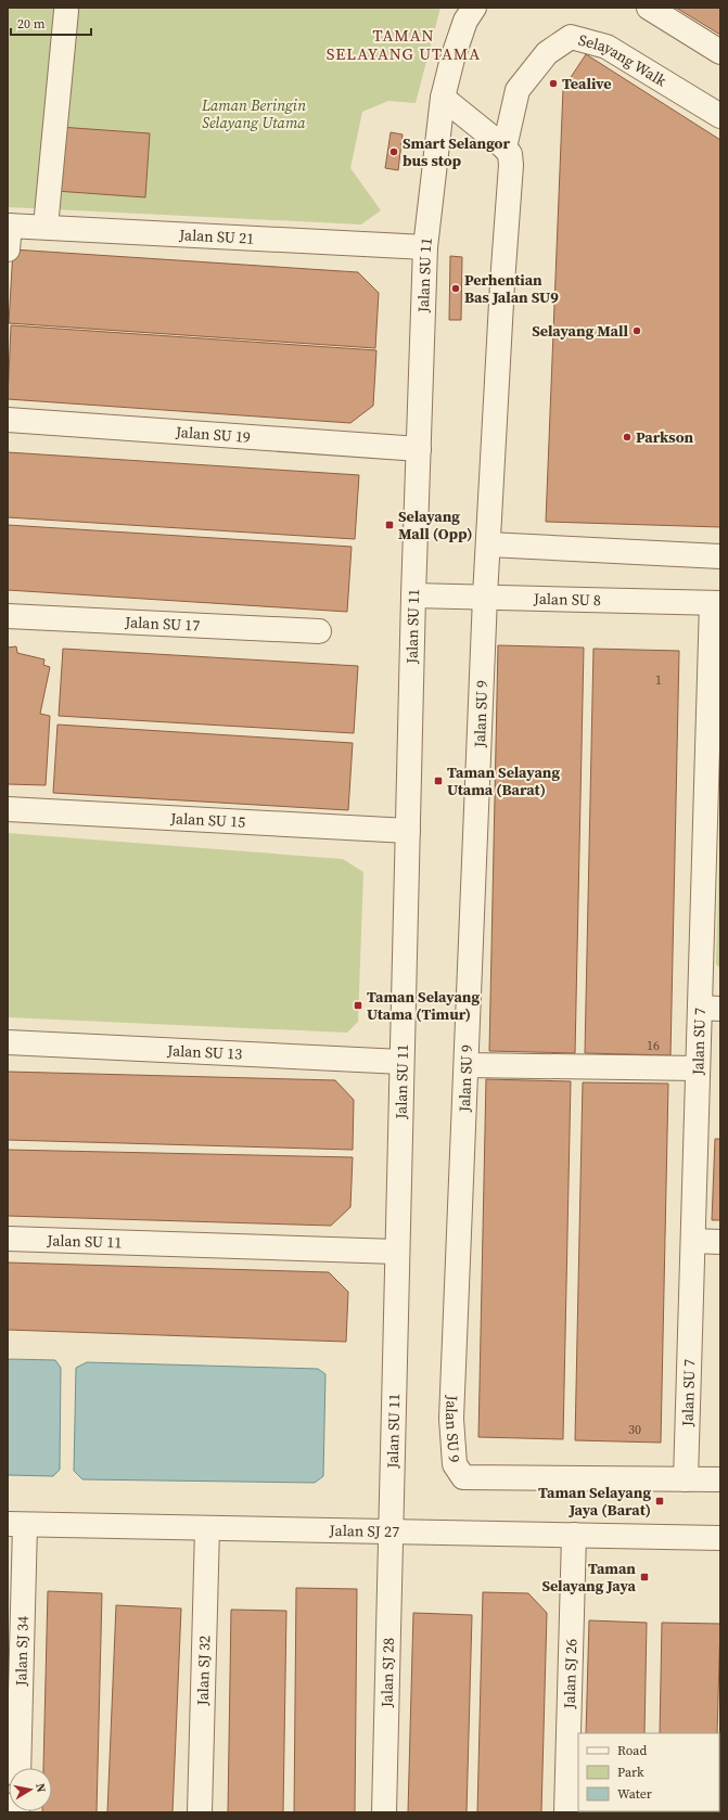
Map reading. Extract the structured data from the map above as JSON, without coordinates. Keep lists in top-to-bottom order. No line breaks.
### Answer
{"streets":{"street":["Selayang Walk","Jalan SU 21","Jalan SU 11","Jalan SU 19","Jalan SU 8","Jalan SU 17","Jalan SU 9","Jalan SU 15","Jalan SU 7","Jalan SU 13","Jalan SJ 27","Jalan SJ 34","Jalan SJ 32","Jalan SJ 28","Jalan SJ 26"]},"crossings":[["Selayang Walk","Jalan SU 9"],["Jalan SU 21","Jalan SU 11"],["Jalan SU 11","Jalan SU 19"],["Jalan SU 11","Jalan SU 8"],["Jalan SU 11","Jalan SU 15"],["Jalan SU 11","Jalan SU 13"],["Jalan SU 11","Jalan SJ 27"],["Jalan SU 11","Jalan SJ 28"],["Jalan SU 8","Jalan SU 9"],["Jalan SU 8","Jalan SU 7"],["Jalan SU 9","Jalan SU 7"],["Jalan SJ 27","Jalan SJ 34"],["Jalan SJ 27","Jalan SJ 32"],["Jalan SJ 27","Jalan SJ 28"],["Jalan SJ 27","Jalan SJ 26"]],"districts":["TAMAN SELAYANG UTAMA"],"parks":["Laman Beringin Selayang Utama"],"places":{"other":["Tealive","Smart Selangor bus stop","Perhentian Bas Jalan SU9","Selayang Mall","Parkson"],"transit":["Selayang Mall (Opp)","Taman Selayang Utama (Barat)","Taman Selayang Utama (Timur)","Taman Selayang Jaya (Barat)","Taman Selayang Jaya"]},"house_numbers":["1","16","30"],"legend":["Road","Park","Water"],"scale_bar":"20 m","north":"right"}
